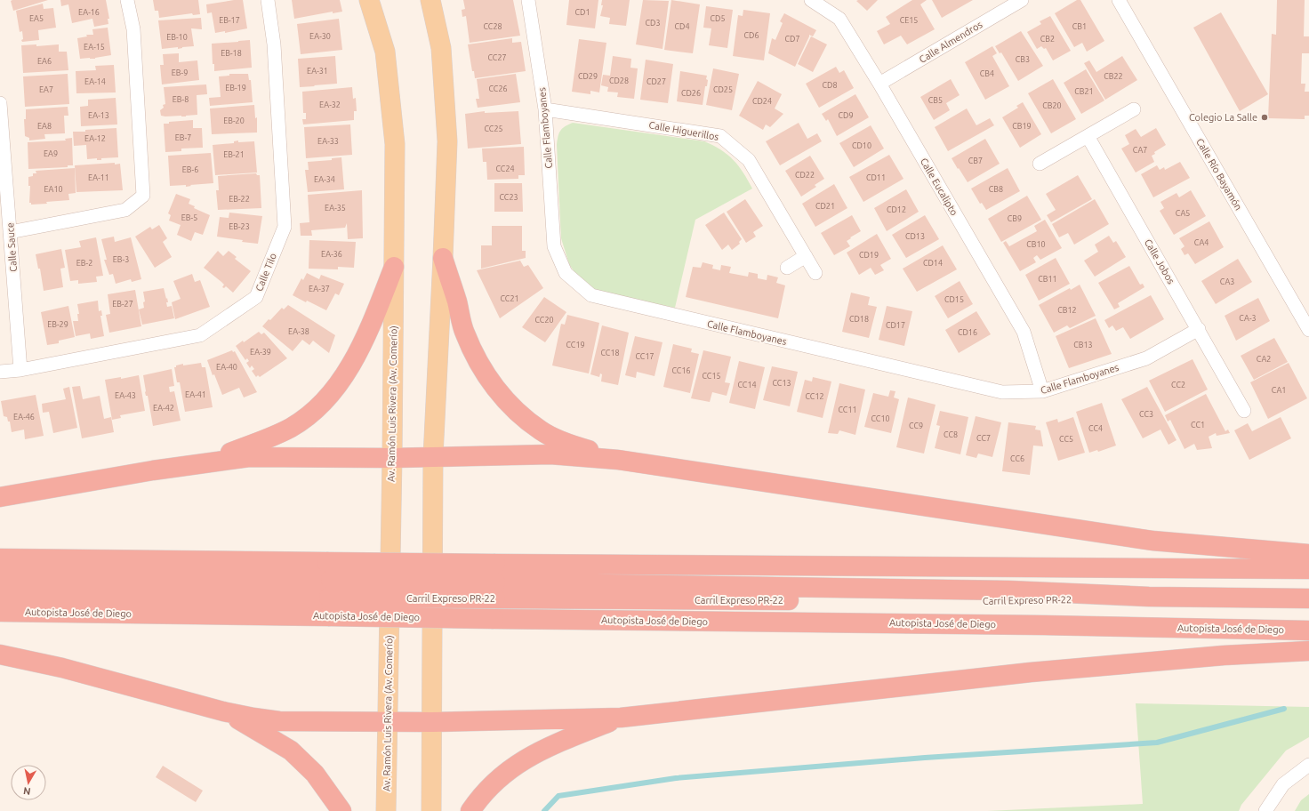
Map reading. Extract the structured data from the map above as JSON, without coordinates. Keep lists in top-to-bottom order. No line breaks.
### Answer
{"streets":{"highway":["Carril Expreso PR-22","Autopista José de Diego"],"main road":["Av. Ramón Luis Rivera (Av. Comerío)"],"street":["Calle Almendros","Calle Flamboyanes","Calle Higuerillos","Calle Río Bayamón","Calle Eucalipto","Calle Sauce","Calle Jobos","Calle Tilo"]},"crossings":[["Calle Almendros","Calle Eucalipto"],["Calle Flamboyanes","Calle Higuerillos"],["Calle Flamboyanes","Calle Eucalipto"],["Calle Flamboyanes","Calle Jobos"],["Calle Sauce","Calle Tilo"],["Carril Expreso PR-22","Autopista José de Diego"]],"places":["Colegio La Salle"],"house_numbers":["EA-16","CD1","EA5","CD5","EB-17","CE15","CD3","CC28","CD4","CB1","CD6","EA-30","EB-10","CD7","CB2","EA-15","EB-18","CC27","CB3","EA6","EA-31","EB-9","CB4","CD29","CB22","CD28","EA-14","CD27","CD8","EB-19","CC26","EA7","CD25","CB21","CD26","EB-8","CB5","CD24","EA-32","CB20","EA-13","CD9","EB-20","EA8","CB19","CC25","EB-7","EA-12","EA-33","CD10","CA7","EA9","EB-21","CB7","CC24","EB-6","CD22","EA-11","CD11","EA-34","EA10","CB8","CC23","EB-22","CD21","EA-35","CD12","CA5","EB-5","CB9","EB-23","CD13","CA4","CB10","EA-36","CD19","EB-3","EB-2","CD14","CB11","CA3","EA-37","CC21","CD15","EB-27","CB12","CA-3","CD18","CC20","EB-29","CD17","EA-38","CD16","CC19","CB13","EA-39","CC18","CC17","CA2","EA-40","CC16","CC15","CC13","CC14","CC2","CA1","EA-41","EA-43","CC12","EA-42","CC11","CC3","EA-46","CC10","CC1","CC9","CC4","CC8","CC7","CC5","CC6"],"north":"bottom"}
